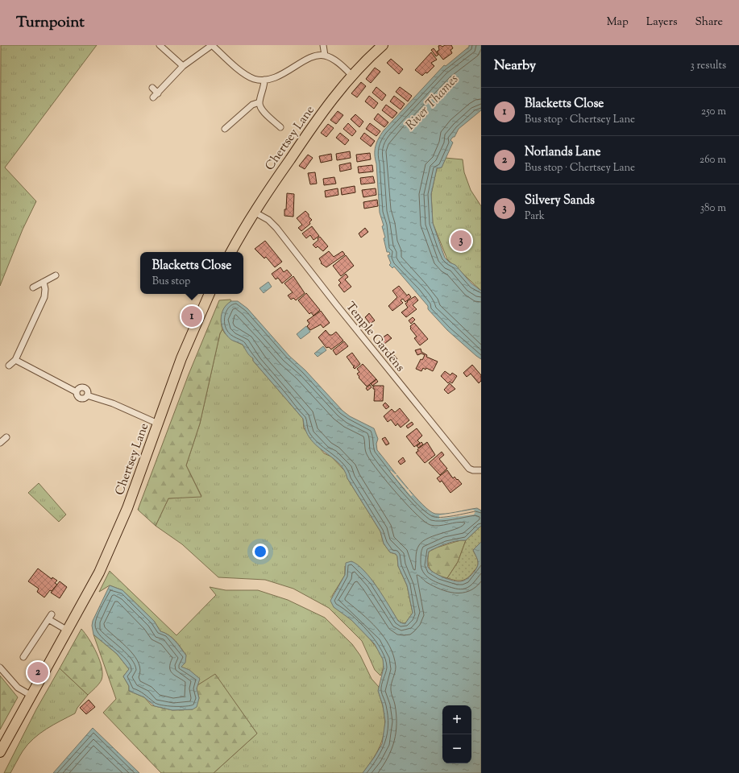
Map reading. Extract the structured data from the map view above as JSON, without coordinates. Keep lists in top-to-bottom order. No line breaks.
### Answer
{"streets":{"main road":["Chertsey Lane"],"street":["Temple Gardens"]},"crossings":[["Chertsey Lane","Temple Gardens"]],"water":["River Thames"],"page":{"header":"Turnpoint","nav":["Map","Layers","Share"],"heading":["Nearby","3 results"],"list":[{"mark":"1","name":"Blacketts Close","note":"Bus stop · Chertsey Lane","value":"250 m"},{"mark":"2","name":"Norlands Lane","note":"Bus stop · Chertsey Lane","value":"260 m"},{"mark":"3","name":"Silvery Sands","note":"Park","value":"380 m"}],"pins":["3","1","2"],"popup":["Blacketts Close","Bus stop"],"map_buttons":["+","−"]}}
